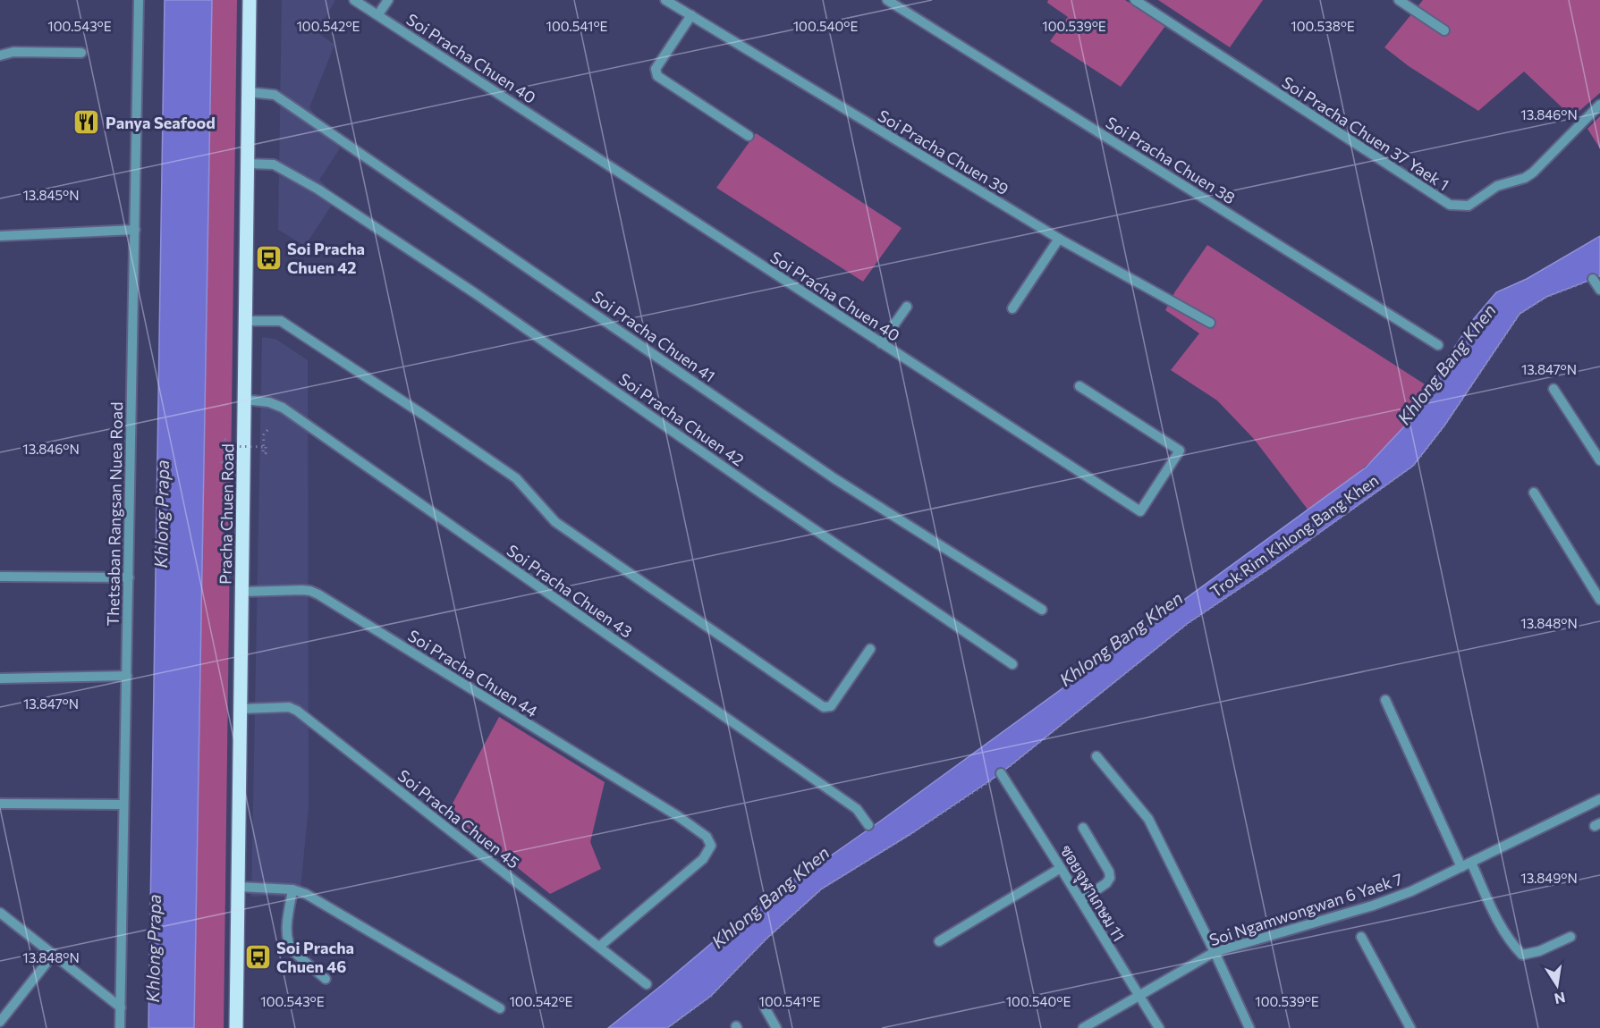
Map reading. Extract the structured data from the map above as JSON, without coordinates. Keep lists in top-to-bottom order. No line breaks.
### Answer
{"streets":{"main road":["Pracha Chuen Road"],"street":["Soi Pracha Chuen 40","Soi Pracha Chuen 37 Yaek 1","Soi Pracha Chuen 39","Soi Pracha Chuen 38","Soi Pracha Chuen 41","Soi Pracha Chuen 42","Thetsaban Rangsan Nuea Road","Soi Pracha Chuen 43","Soi Pracha Chuen 44","Soi Pracha Chuen 45","ซอยจุฬาเกษม 11","Soi Ngamwongwan 6 Yaek 7"],"path":["Trok Rim Khlong Bang Khen"]},"crossings":[["Soi Pracha Chuen 41","Pracha Chuen Road"],["Soi Pracha Chuen 42","Pracha Chuen Road"],["Pracha Chuen Road","Soi Pracha Chuen 43"],["Pracha Chuen Road","Soi Pracha Chuen 44"],["Pracha Chuen Road","Soi Pracha Chuen 45"],["Trok Rim Khlong Bang Khen","ซอยจุฬาเกษม 11"],["Soi Pracha Chuen 44","Soi Pracha Chuen 45"],["ซอยจุฬาเกษม 11","Soi Ngamwongwan 6 Yaek 7"]],"water":["Khlong Bang Khen","Khlong Prapa"],"places":{"restaurant":["Panya Seafood"],"bus stop":["Soi Pracha Chuen 42","Soi Pracha Chuen 46"]},"north":"bottom","coordinates":["100.543°E","100.542°E","100.541°E","100.540°E","100.539°E","100.538°E","13.846°N","13.845°N","13.847°N","13.848°N","13.849°N"]}
